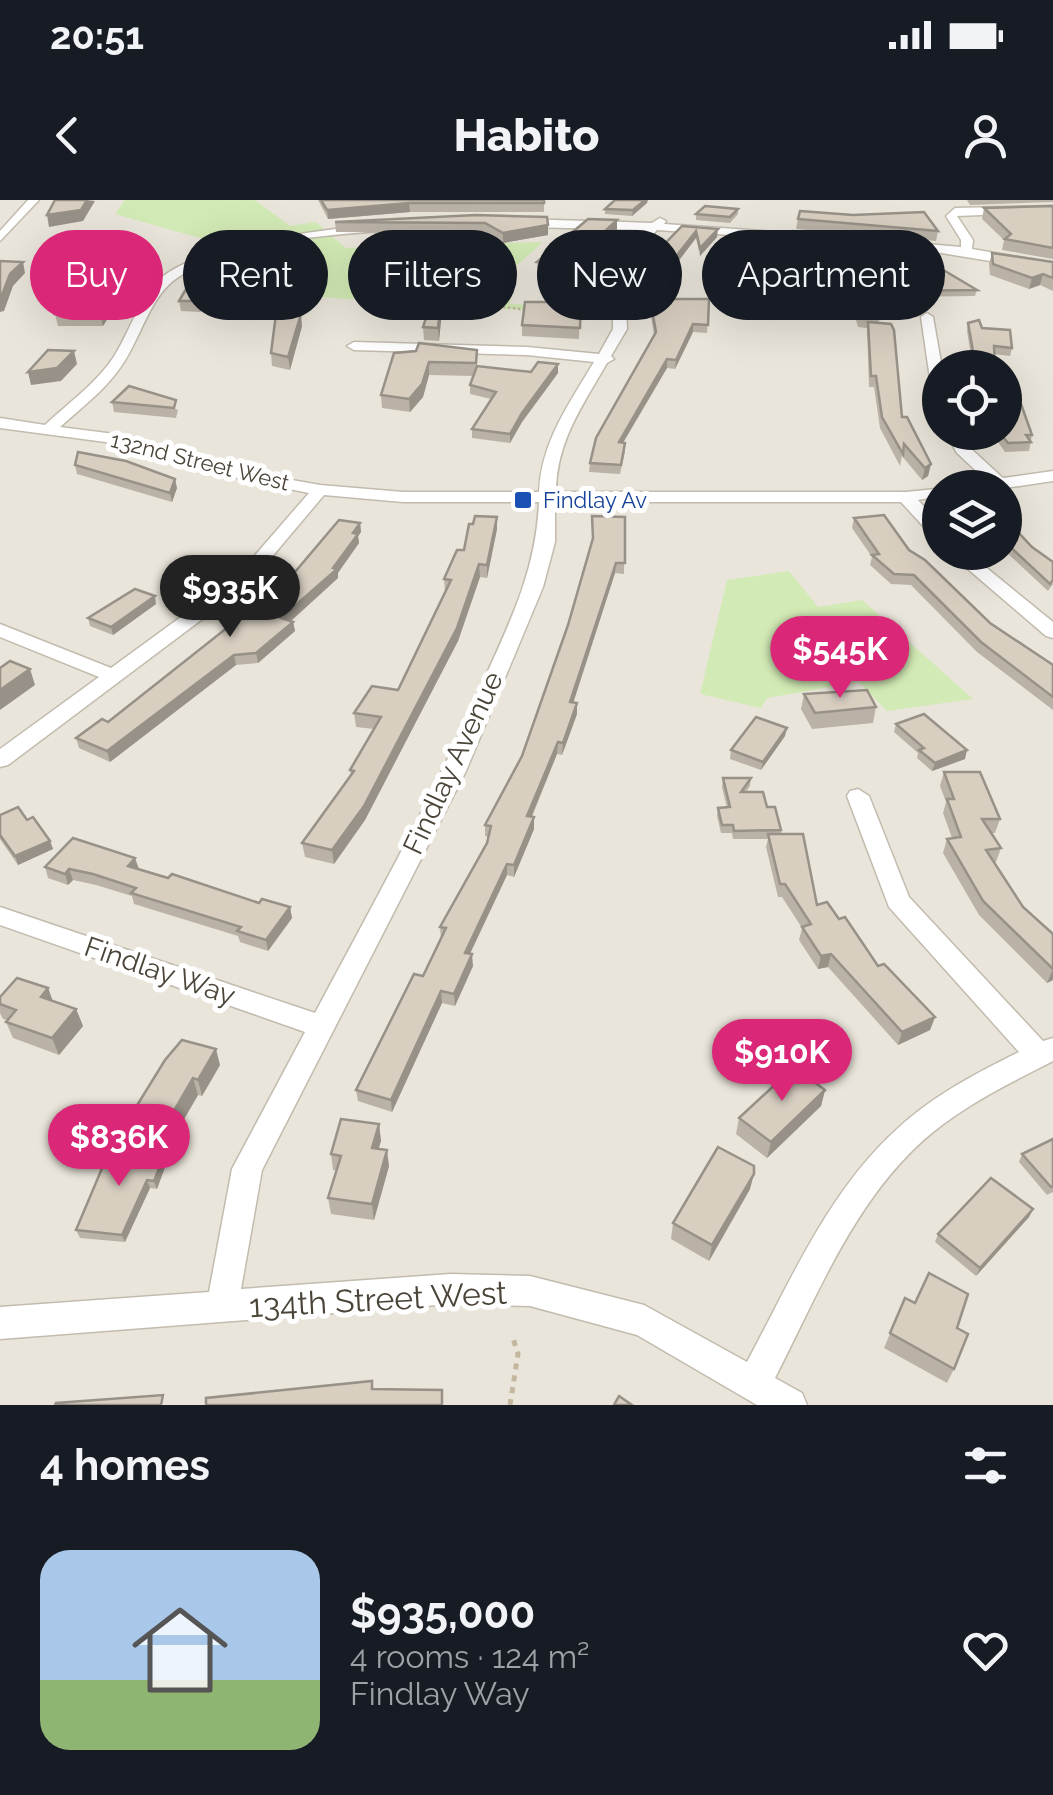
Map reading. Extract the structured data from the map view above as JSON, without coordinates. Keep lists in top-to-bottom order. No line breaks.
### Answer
{"streets":{"street":["132nd Street West","Findlay Avenue","Findlay Way","134th Street West"]},"crossings":[["132nd Street West","Findlay Avenue"],["Findlay Avenue","Findlay Way"],["Findlay Avenue","134th Street West"]],"places":{"transit":["Findlay Av"]},"page":{"status":"20:51","header":"Habito","chip":["Buy","Rent","Filters","New","Apartment"],"price":["$935K","$545K","$910K","$836K"],"heading":"4 homes","list":[{"name":"$935,000","note":"4 rooms · 124 m² · Findlay Way"}]}}
